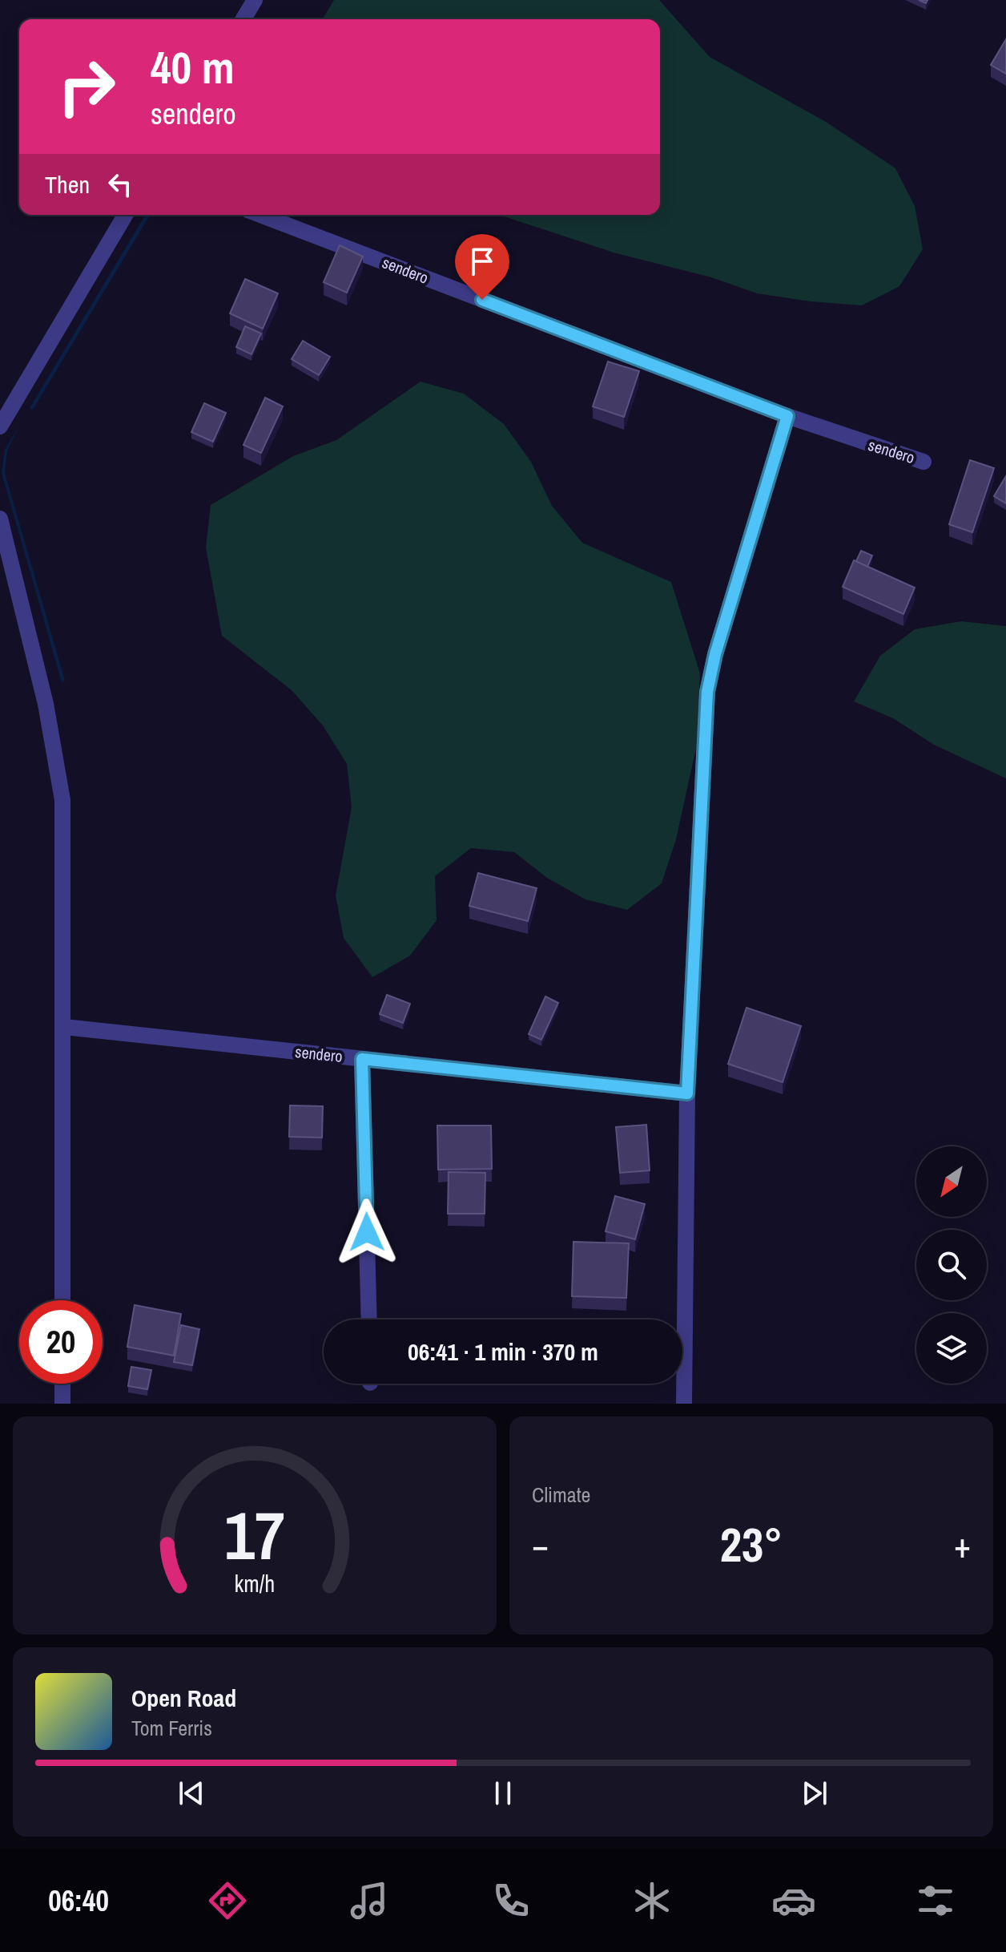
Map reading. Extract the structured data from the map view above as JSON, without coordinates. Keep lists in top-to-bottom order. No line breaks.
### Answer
{"streets":{"street":["sendero"]},"north":"bottom left","page":{"turn":["40 m","sendero"],"then":"Then","limit":"20","trip":"06:41 · 1 min · 370 m","tile":"Climate","heat":["−","23°","+"],"song":["Open Road","Tom Ferris"],"tabs":"06:40","gauge":["17","km/h"]}}
